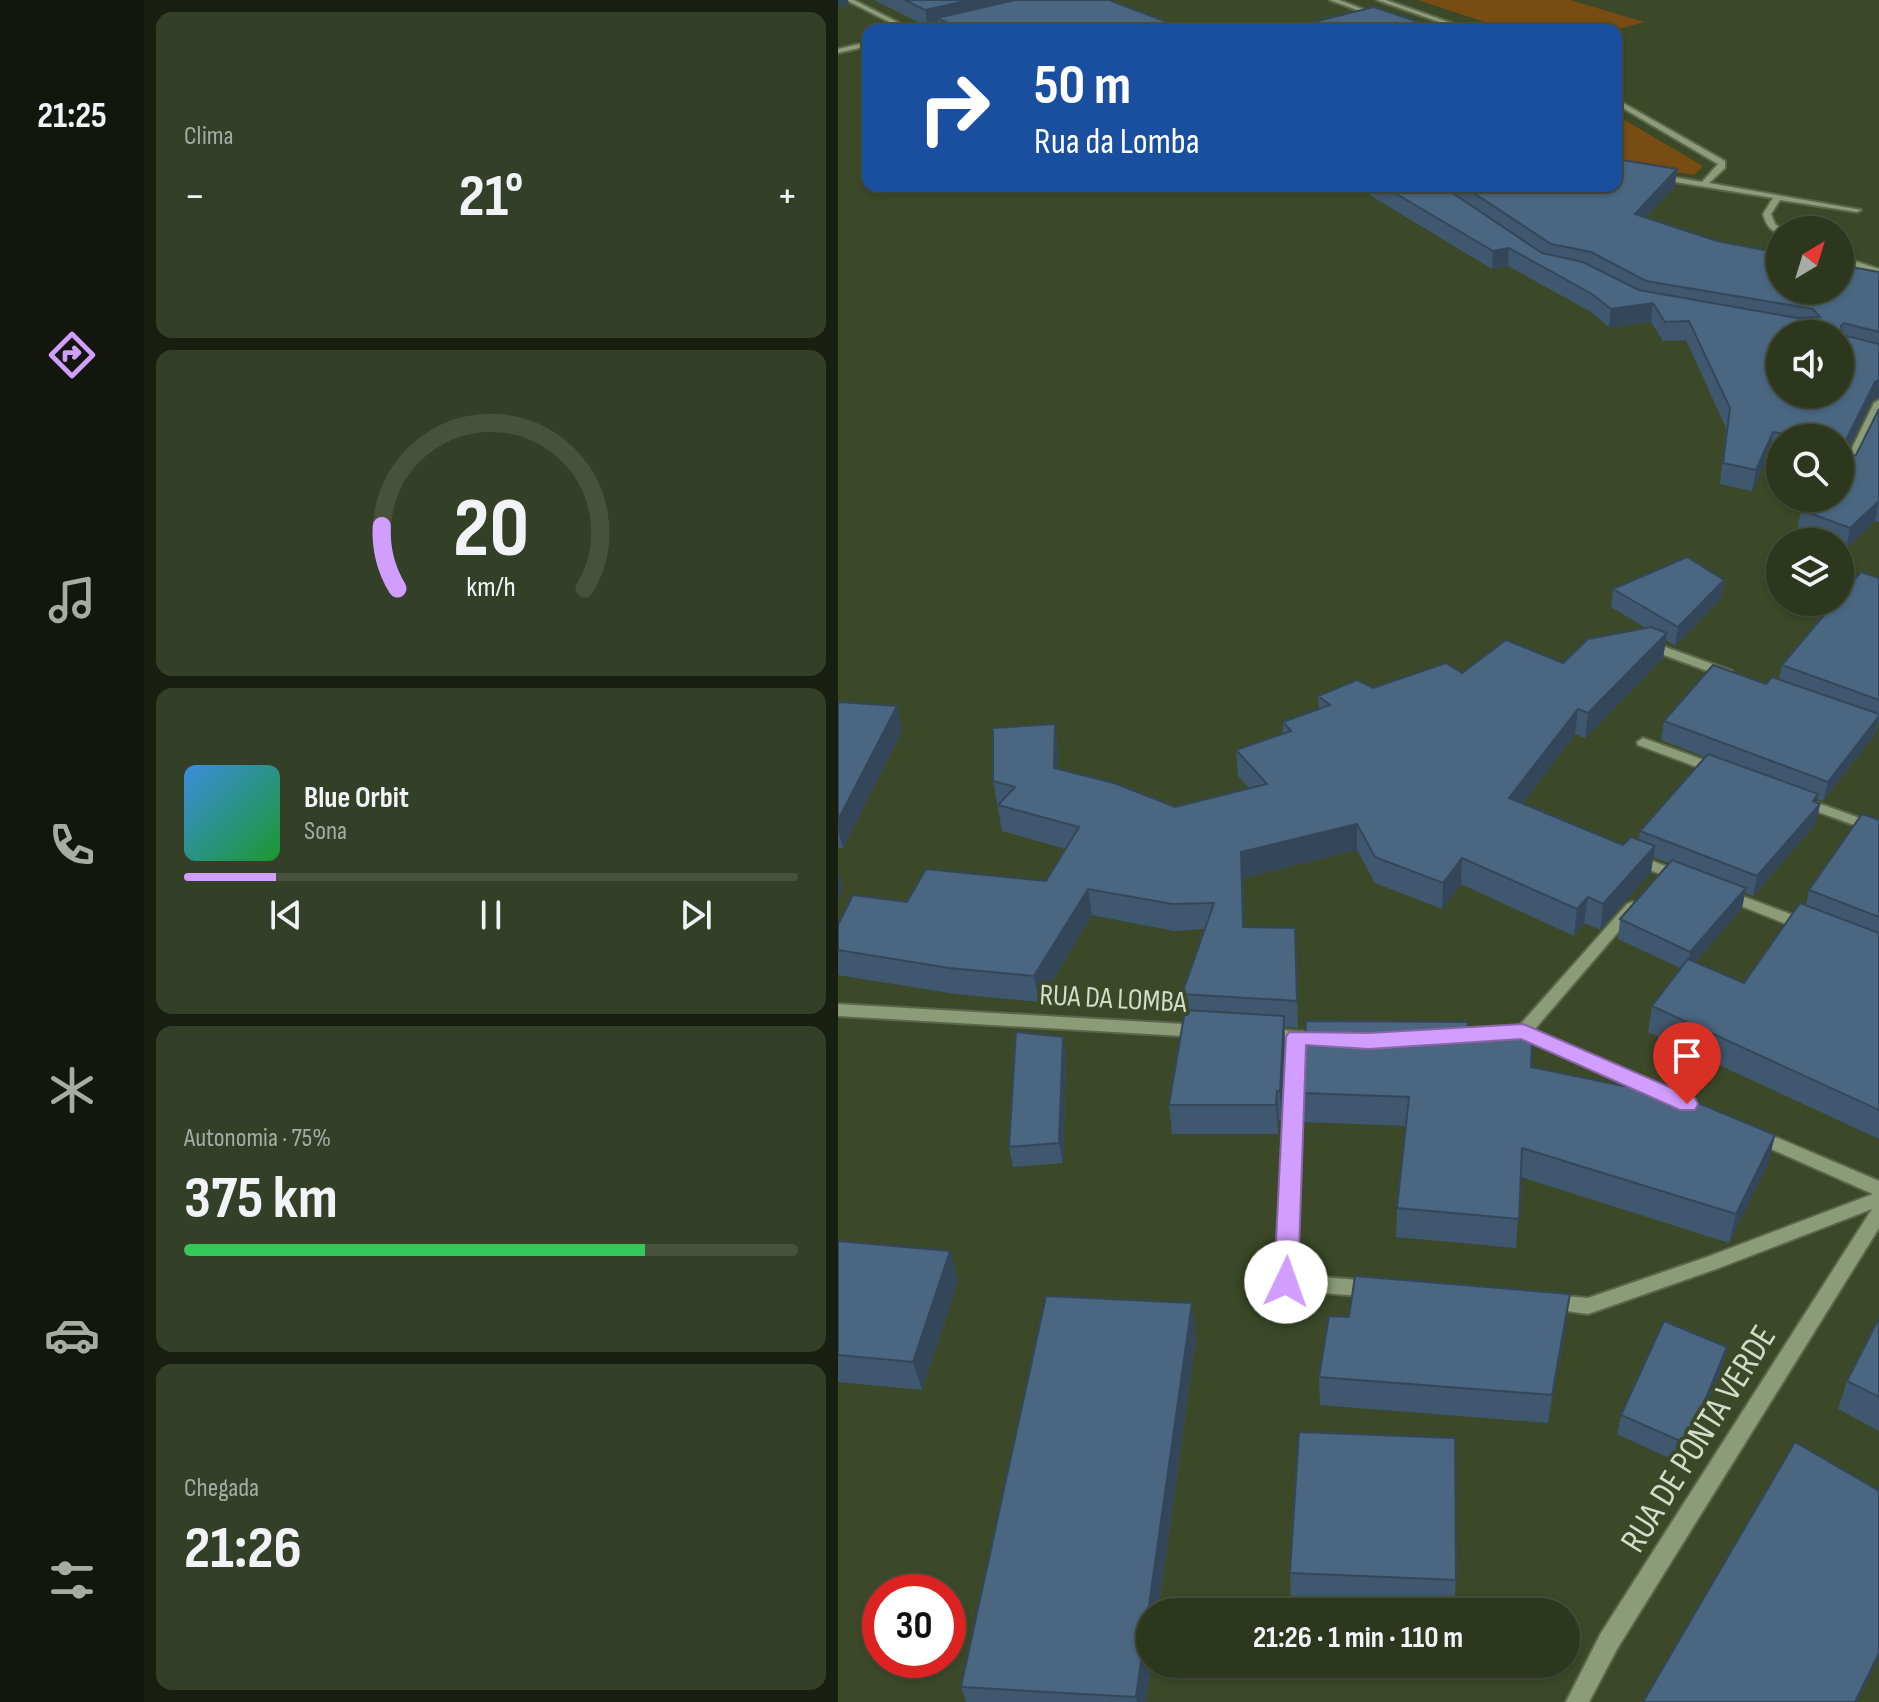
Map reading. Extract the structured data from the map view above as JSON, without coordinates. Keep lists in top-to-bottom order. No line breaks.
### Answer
{"streets":{"street":["RUA DA LOMBA","RUA DE PONTA VERDE"]},"north":"top right","page":{"tabs":"21:25","tile":["Clima",["Autonomia · 75%","375 km"],["Chegada","21:26"]],"turn":["50 m","Rua da Lomba"],"heat":["−","21°","+"],"song":["Blue Orbit","Sona"],"limit":"30","trip":"21:26 · 1 min · 110 m","gauge":["20","km/h"]}}
